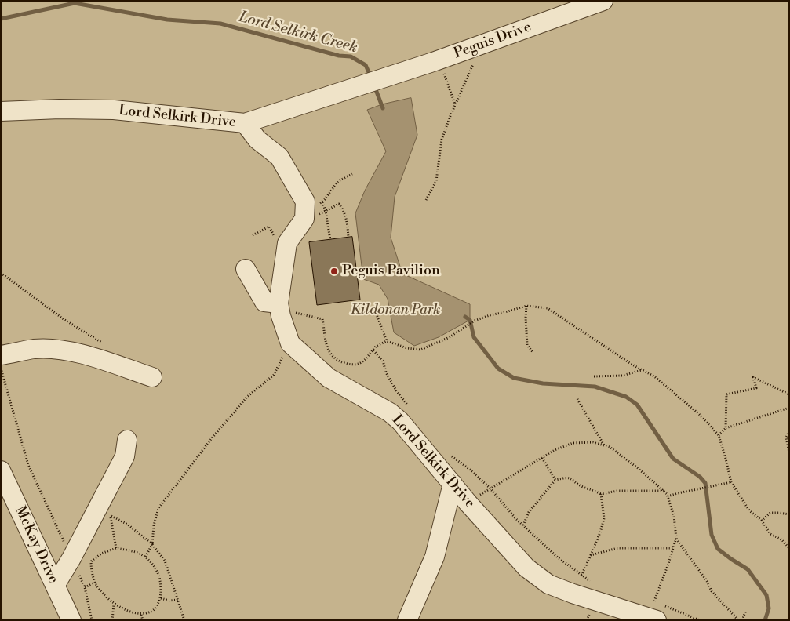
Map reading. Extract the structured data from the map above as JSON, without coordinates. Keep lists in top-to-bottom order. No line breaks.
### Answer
{"streets":{"street":["Peguis Drive","Lord Selkirk Drive","McKay Drive"]},"crossings":[["Peguis Drive","Lord Selkirk Drive"]],"water":["Lord Selkirk Creek"],"parks":["Kildonan Park"],"places":["Peguis Pavilion"]}
